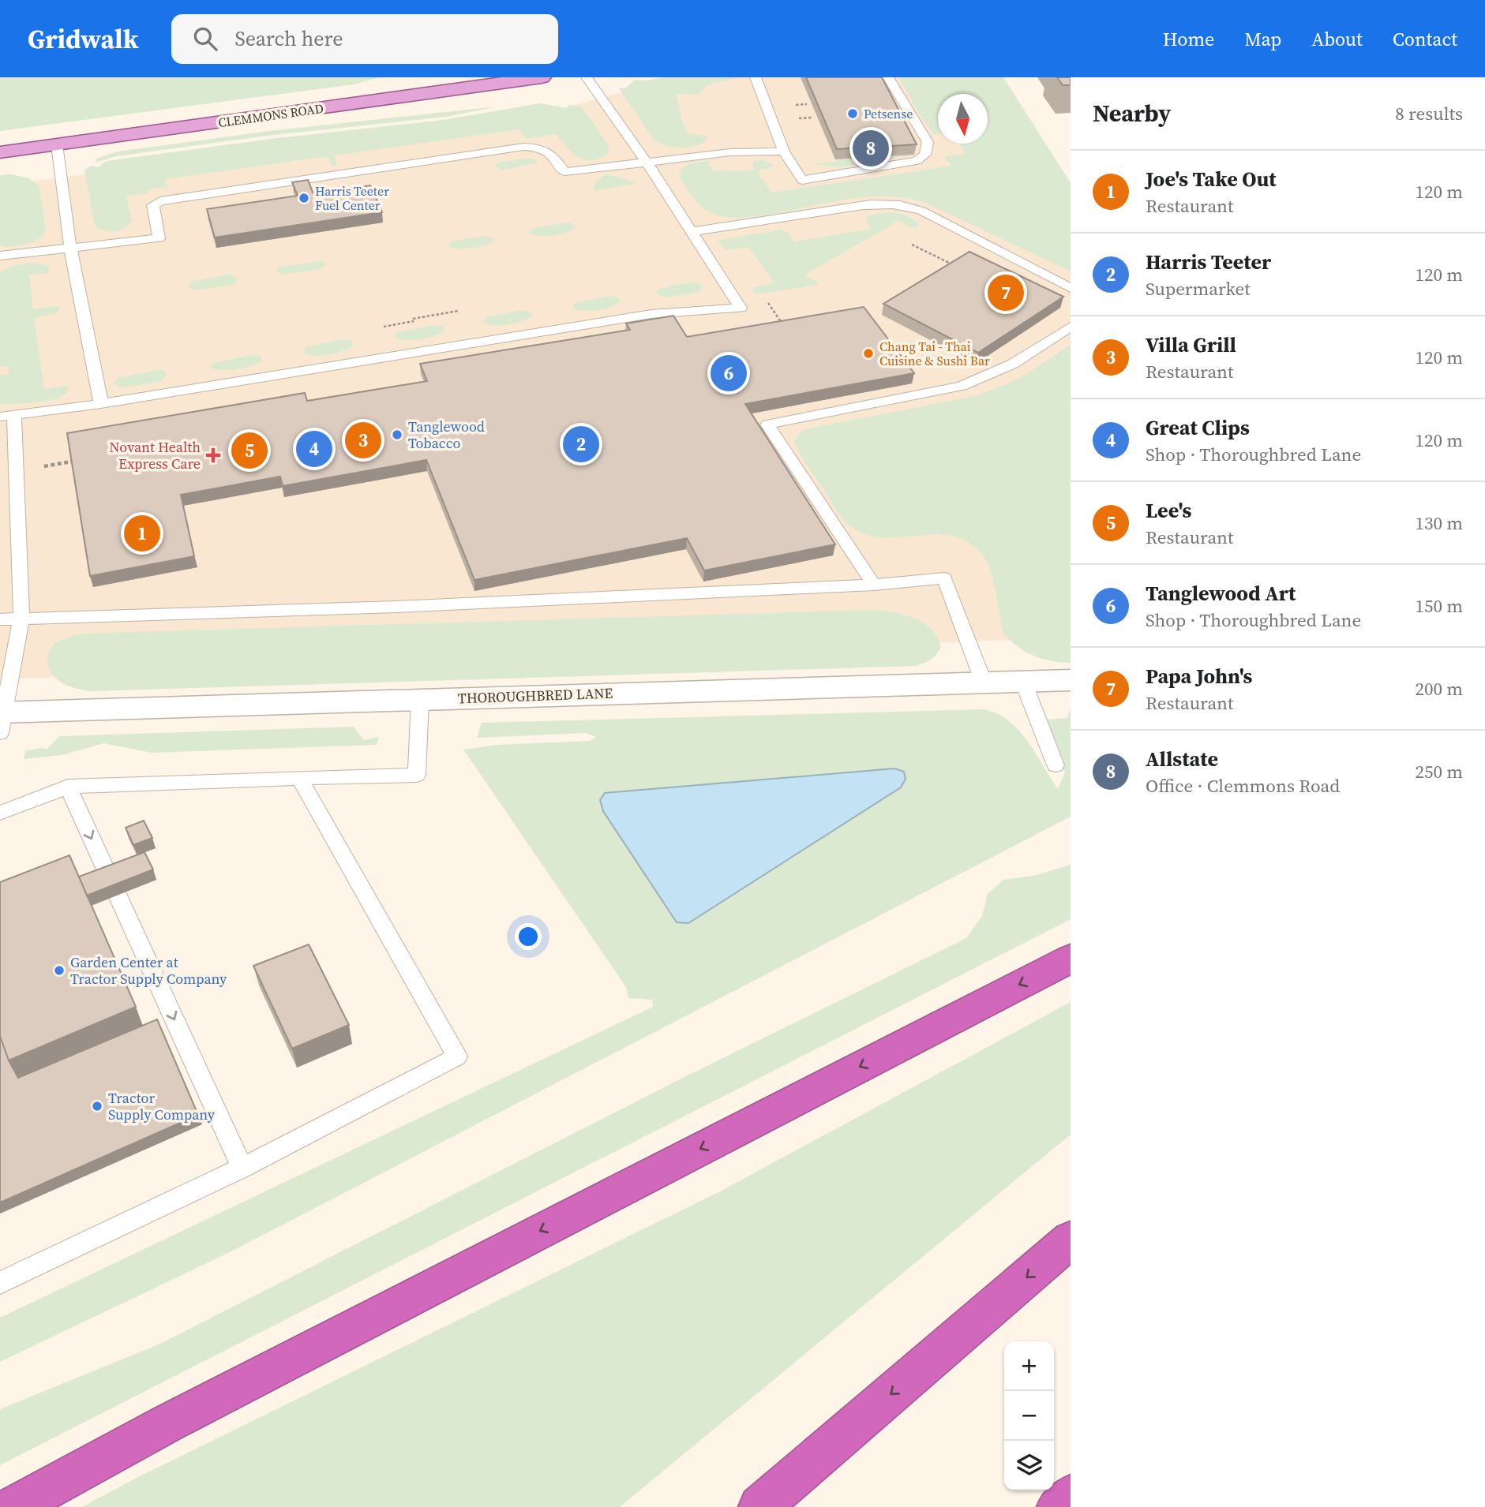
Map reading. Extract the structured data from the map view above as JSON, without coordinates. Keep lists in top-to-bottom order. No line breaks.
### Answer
{"streets":{"main road":["CLEMMONS ROAD"],"street":["THOROUGHBRED LANE"]},"places":{"other":["Petsense","Harris Teeter Fuel Center","Chang Tai - Thai Cuisine & Sushi Bar","Tanglewood Tobacco","Garden Center at Tractor Supply Company","Tractor Supply Company"],"health":["Novant Health Express Care"]},"north":"bottom","page":{"header":"Gridwalk","search":"Search here","nav":["Home","Map","About","Contact"],"heading":["Nearby","8 results"],"pins":["8","7","6","3","2","4","5","1"],"list":[{"mark":"1","name":"Joe's Take Out","note":"Restaurant","value":"120 m"},{"mark":"2","name":"Harris Teeter","note":"Supermarket","value":"120 m"},{"mark":"3","name":"Villa Grill","note":"Restaurant","value":"120 m"},{"mark":"4","name":"Great Clips","note":"Shop · Thoroughbred Lane","value":"120 m"},{"mark":"5","name":"Lee's","note":"Restaurant","value":"130 m"},{"mark":"6","name":"Tanglewood Art","note":"Shop · Thoroughbred Lane","value":"150 m"},{"mark":"7","name":"Papa John's","note":"Restaurant","value":"200 m"},{"mark":"8","name":"Allstate","note":"Office · Clemmons Road","value":"250 m"}],"map_buttons":["+","−"]}}
